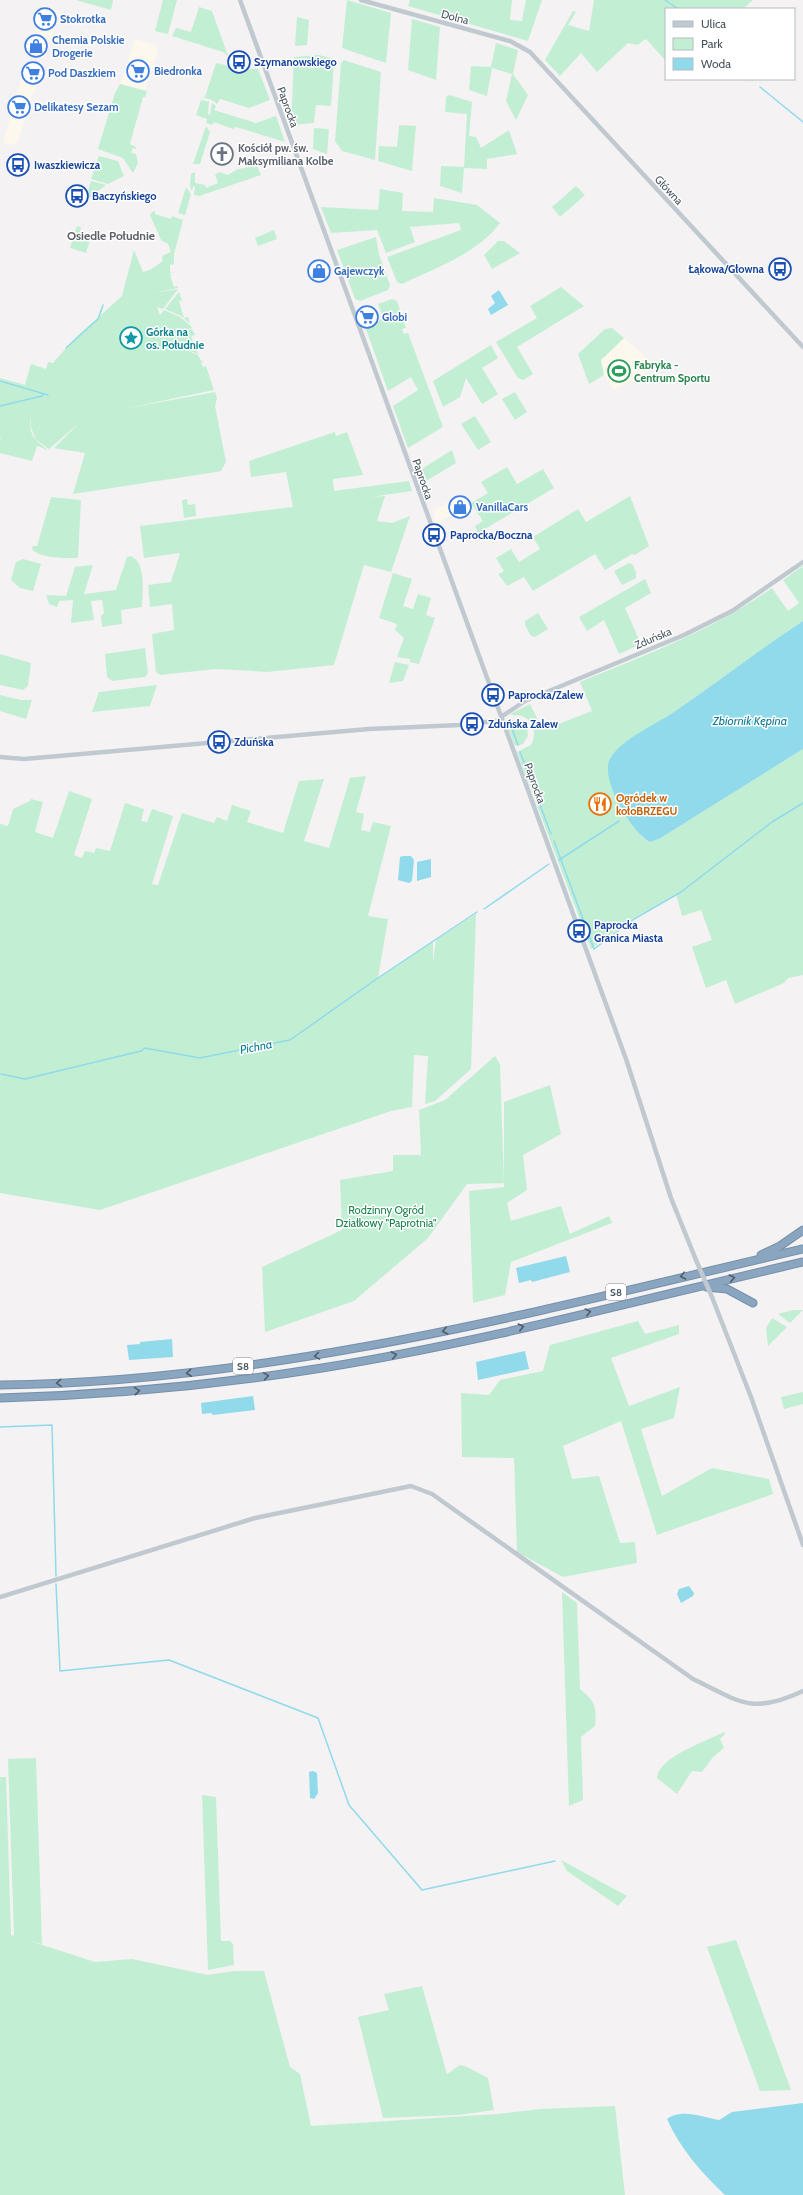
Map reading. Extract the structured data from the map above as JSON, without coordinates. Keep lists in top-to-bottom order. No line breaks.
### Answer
{"streets":{"highway":["S8"],"street":["Dolna","Paprocka","Główna","Zduńska"]},"crossings":[["Dolna","Główna"],["Paprocka","Zduńska"]],"districts":["Osiedle Południe"],"water":["Zbiornik Kępina","Pichna"],"parks":["Rodzinny Ogród Działkowy \"Paprotnia\""],"places":{"supermarket":["Stokrotka","Biedronka","Pod Daszkiem","Delikatesy Sezam","Globi"],"shop":["Chemia Polskie Drogerie","Gajewczyk","VanillaCars"],"bus stop":["Szymanowskiego","Iwaszkiewicza","Baczyńskiego","Łąkowa/Głowna","Paprocka/Boczna","Paprocka/Zalew","Zduńska Zalew","Zduńska","Paprocka Granica Miasta"],"church":["Kościół pw. św. Maksymiliana Kolbe"],"place":["Górka na os. Południe"],"sports":["Fabryka - Centrum Sportu"],"restaurant":["Ogródek w kołoBRZEGU"]},"legend":["Ulica","Park","Woda"]}
